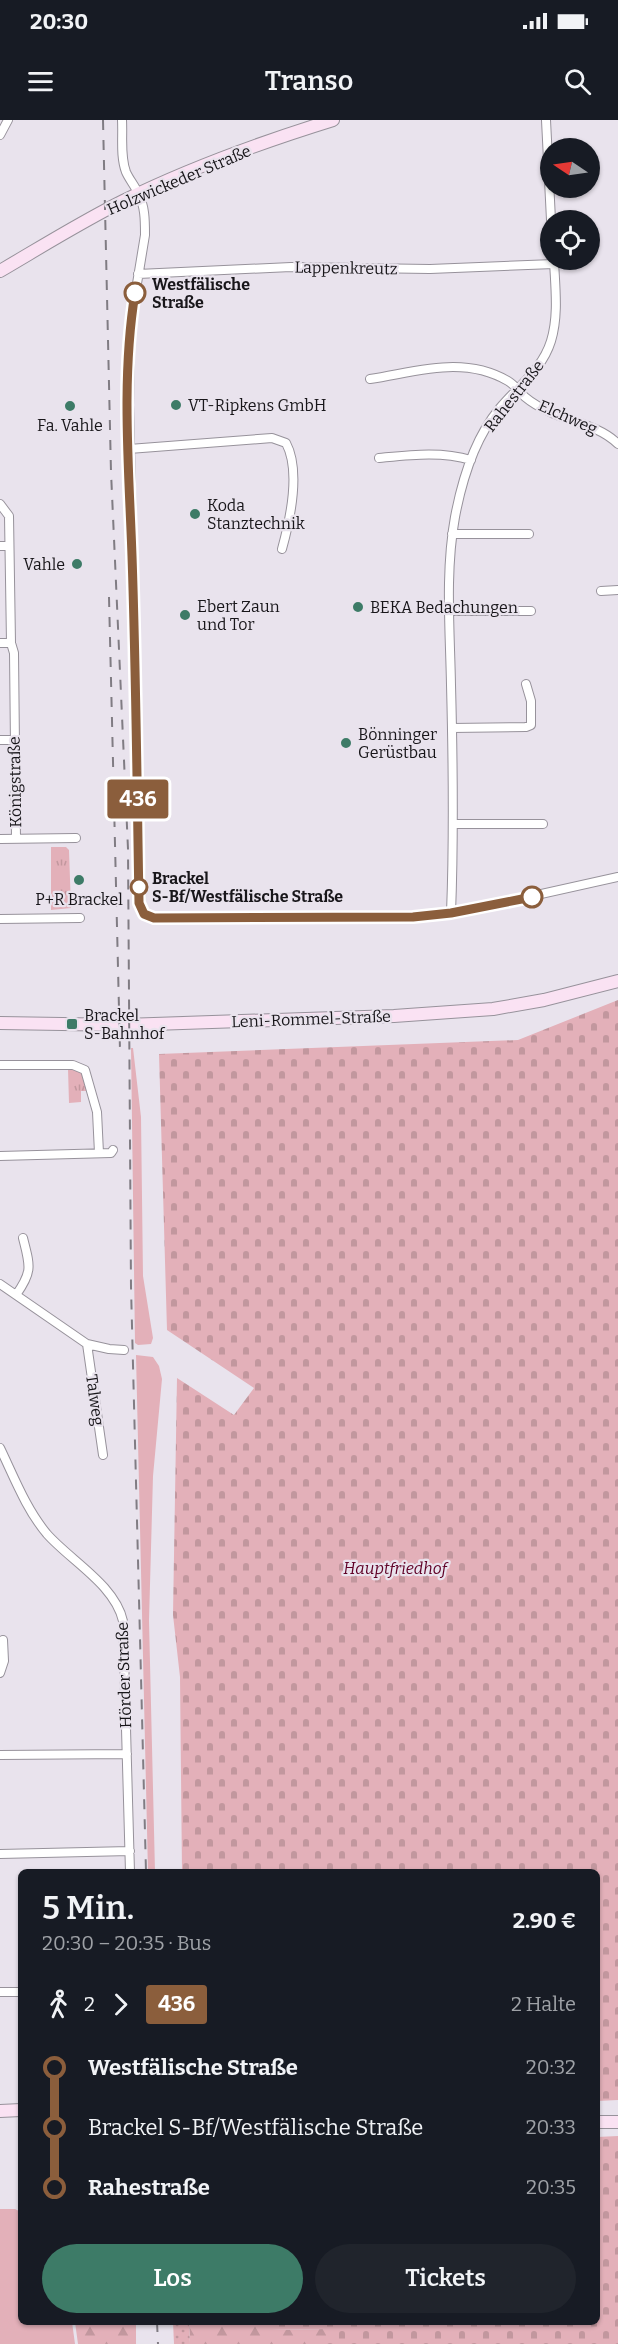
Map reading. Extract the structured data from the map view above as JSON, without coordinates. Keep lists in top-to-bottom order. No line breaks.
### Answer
{"streets":{"main road":["Holzwickeder Straße","Leni-Rommel-Straße"],"street":["Lappenkreutz","Rahestraße","Elchweg","Königstraße","Talweg","Hörder Straße"]},"crossings":[["Rahestraße","Elchweg"]],"parks":["Hauptfriedhof"],"places":{"other":["Westfälische Straße","VT-Ripkens GmbH","Fa. Vahle","Koda Stanztechnik","Vahle","BEKA Bedachungen","Ebert Zaun und Tor","Bönninger Gerüstbau","P+R Brackel","Brackel S-Bf/Westfälische Straße"],"transit":["Brackel S-Bahnhof"]},"lines":["bus line 436"],"north":"left","page":{"status":"20:30","header":"Transo","on_map":"436","heading":["5 Min.","20:30 – 20:35 · Bus","2.90 €"],"legs":["2","436","2 Halte"],"list":[{"name":"Westfälische Straße","value":"20:32"},{"name":"Brackel S-Bf/Westfälische Straße","value":"20:33"},{"name":"Rahestraße","value":"20:35"}],"buttons":["Los","Tickets"]}}
